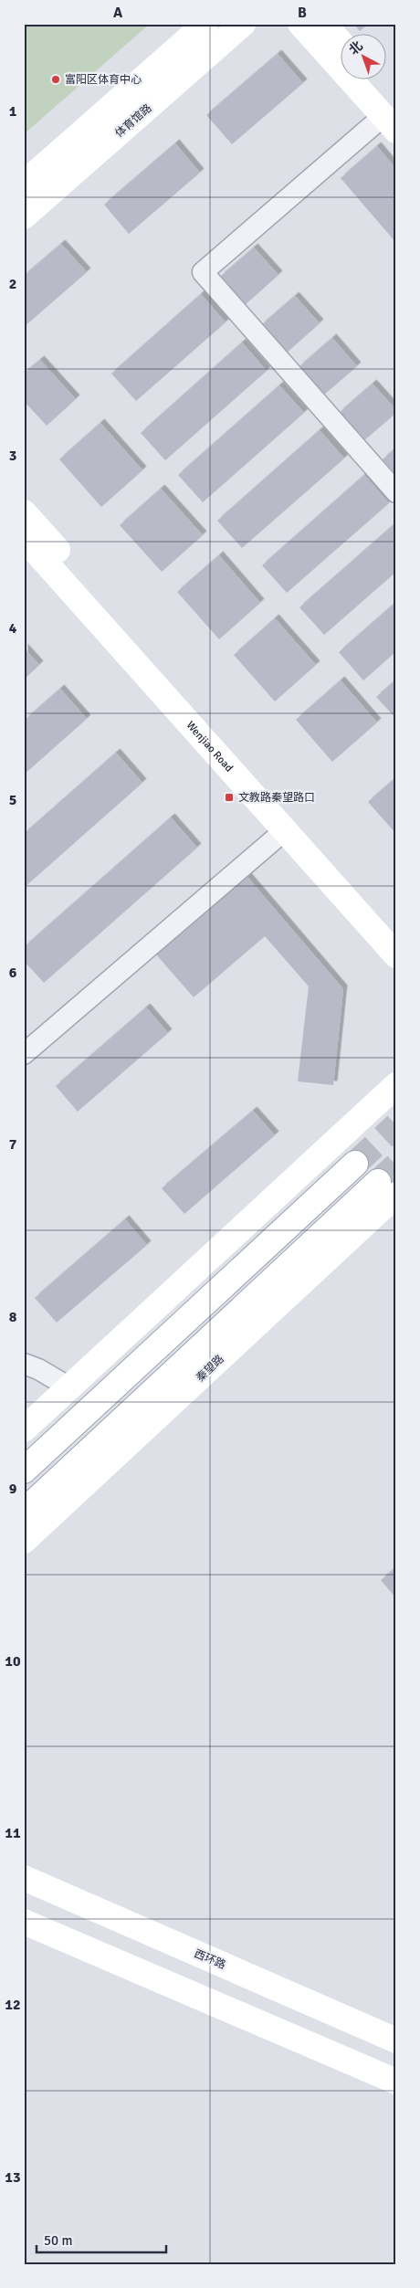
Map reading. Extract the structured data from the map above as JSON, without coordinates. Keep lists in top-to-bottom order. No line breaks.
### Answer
{"streets":{"main road":["体育馆路","Wenjiao Road","秦望路","西环路"]},"places":{"other":["富阳区体育中心"],"transit":["文教路秦望路口"]},"scale_bar":"50 m","north":"top left","grid":{"columns":["A","B"],"rows":["1","2","3","4","5","6","7","8","9","10","11","12","13"]}}
